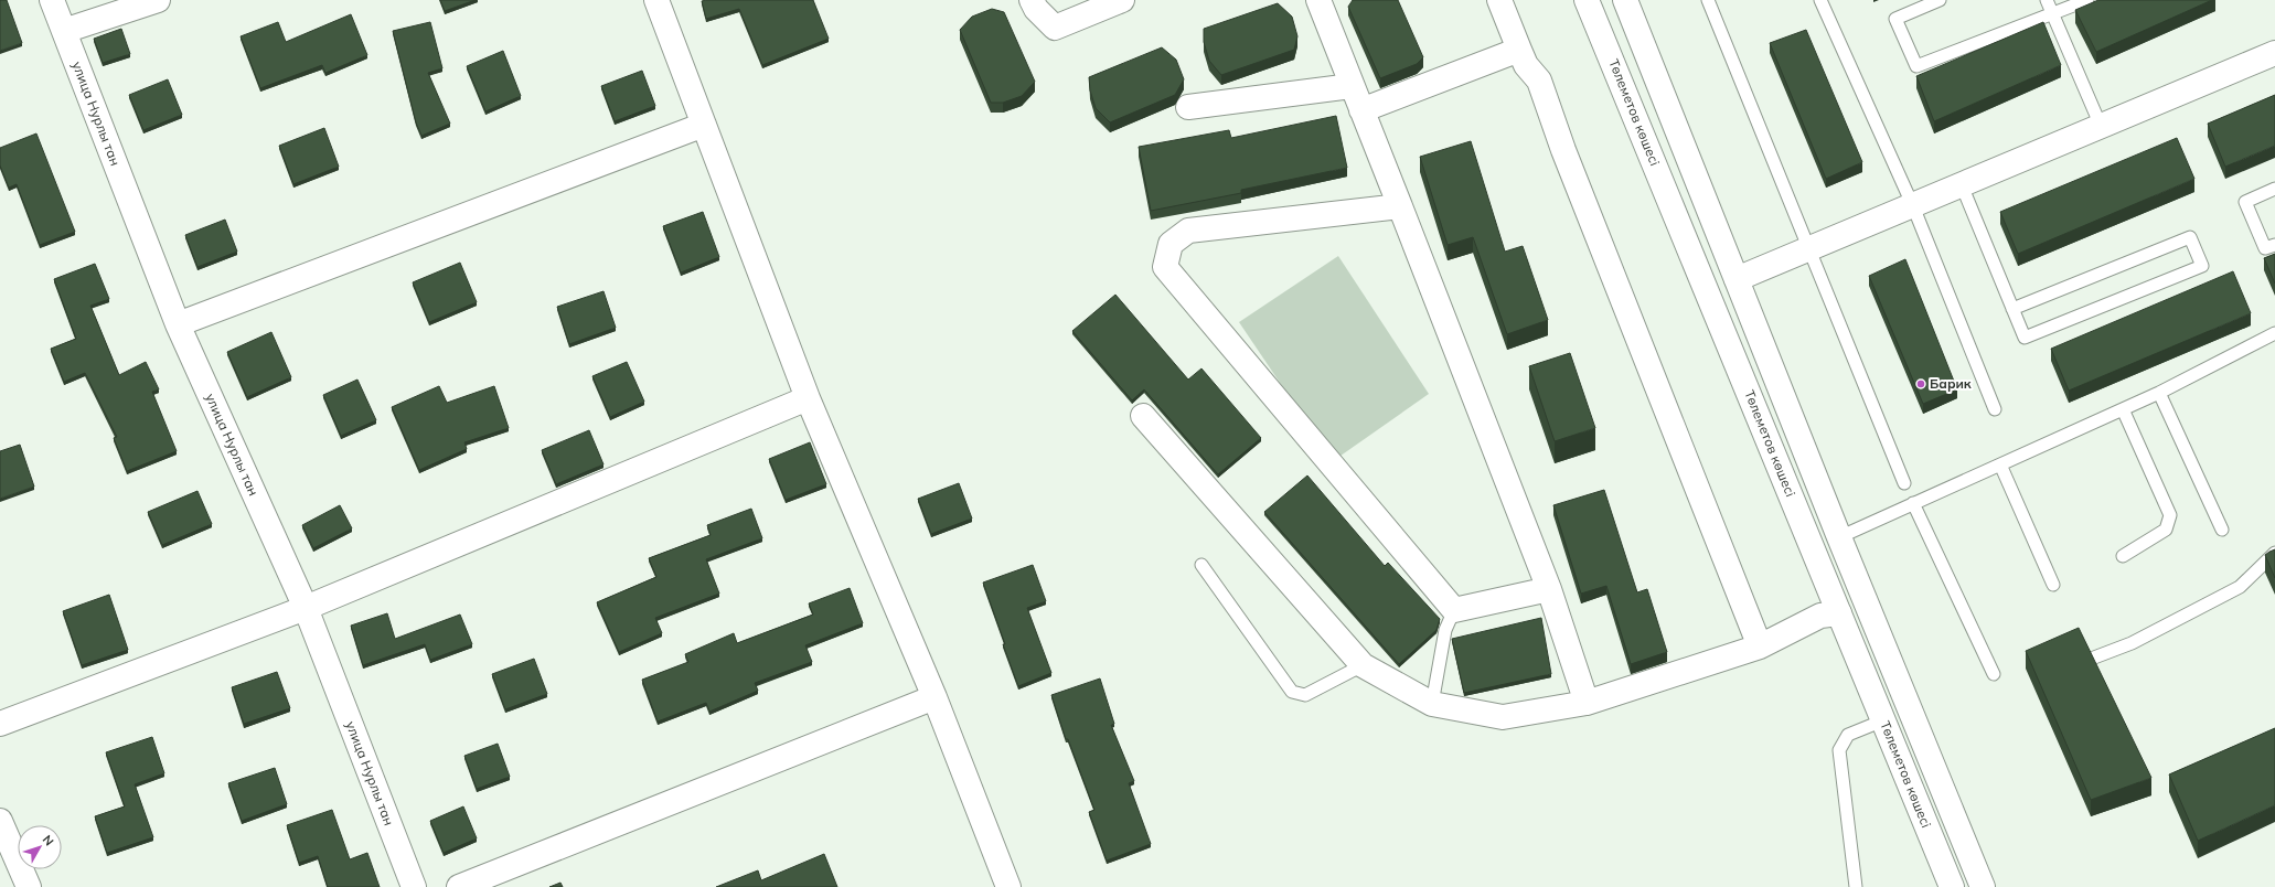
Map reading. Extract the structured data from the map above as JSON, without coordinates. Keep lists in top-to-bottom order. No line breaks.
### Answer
{"streets":{"street":["Төлеметов көшесі","улица Нурлы тан"]},"places":["Барик"],"north":"top right"}
